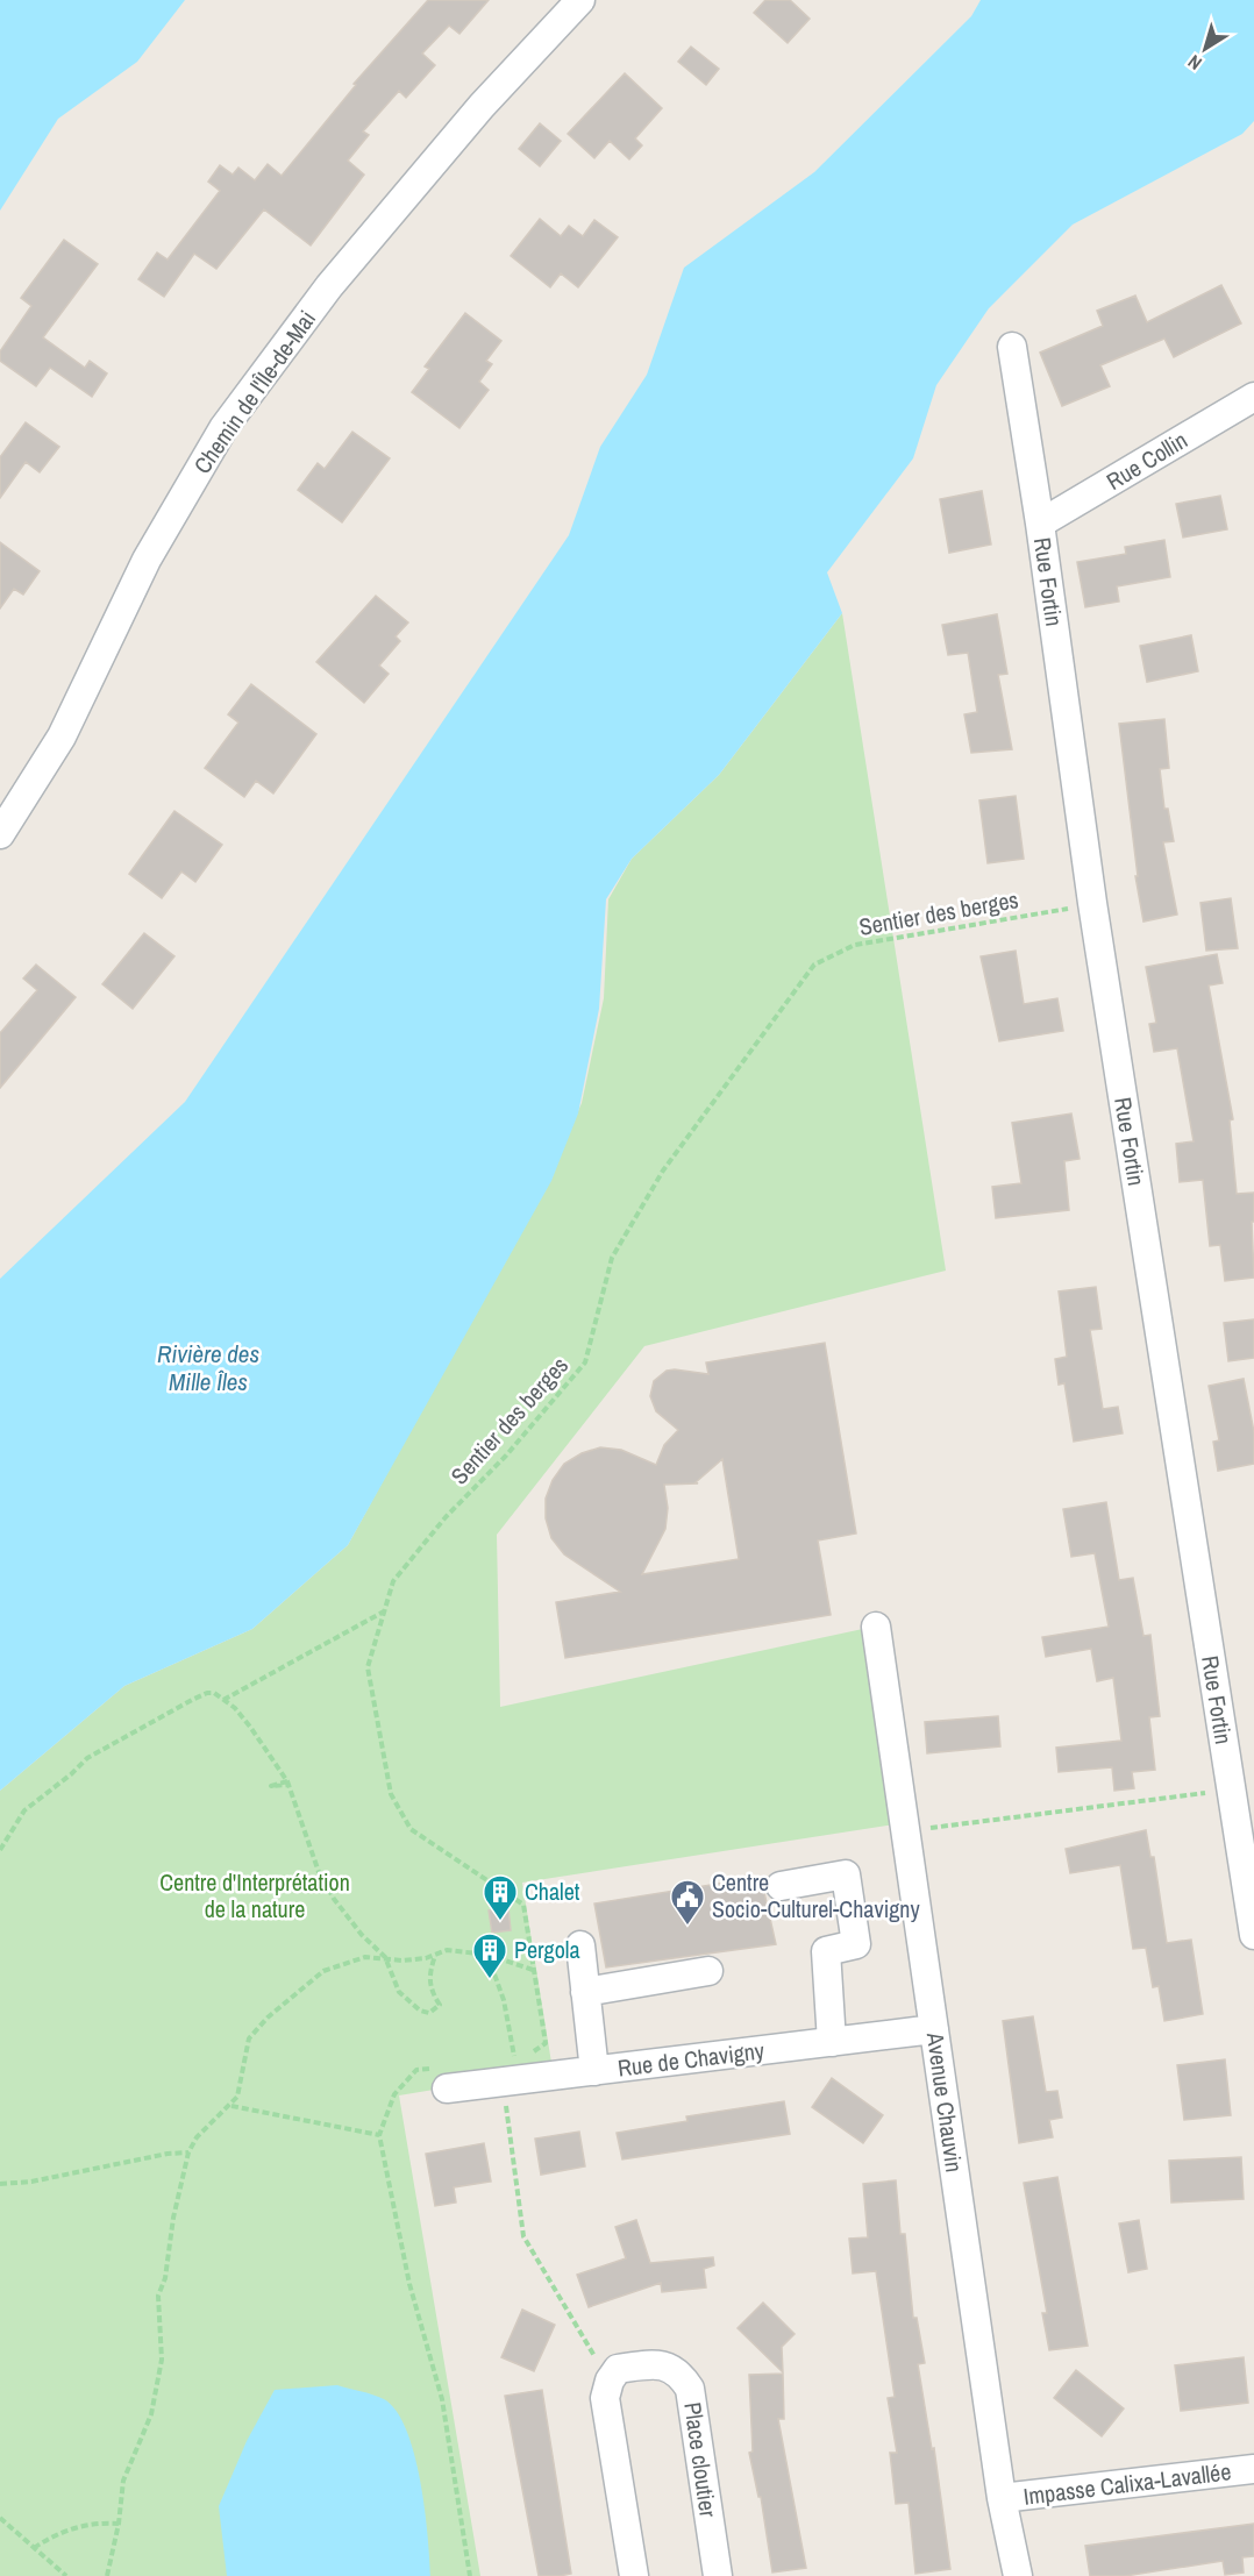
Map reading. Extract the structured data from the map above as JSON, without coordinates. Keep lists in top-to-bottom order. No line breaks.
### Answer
{"streets":{"street":["Chemin de l'Île-de-Mai","Rue Collin","Rue Fortin","Rue de Chavigny","Avenue Chauvin","Place cloutier","Impasse Calixa-Lavallée"],"path":["Sentier des berges"]},"crossings":[["Rue Collin","Rue Fortin"],["Rue Fortin","Sentier des berges"],["Rue de Chavigny","Avenue Chauvin"],["Avenue Chauvin","Impasse Calixa-Lavallée"]],"water":["Rivière des Mille Îles"],"parks":["Centre d'Interprétation de la nature"],"places":{"building":["Chalet","Pergola"],"public building":["Centre Socio-Culturel-Chavigny"]},"north":"bottom left"}
